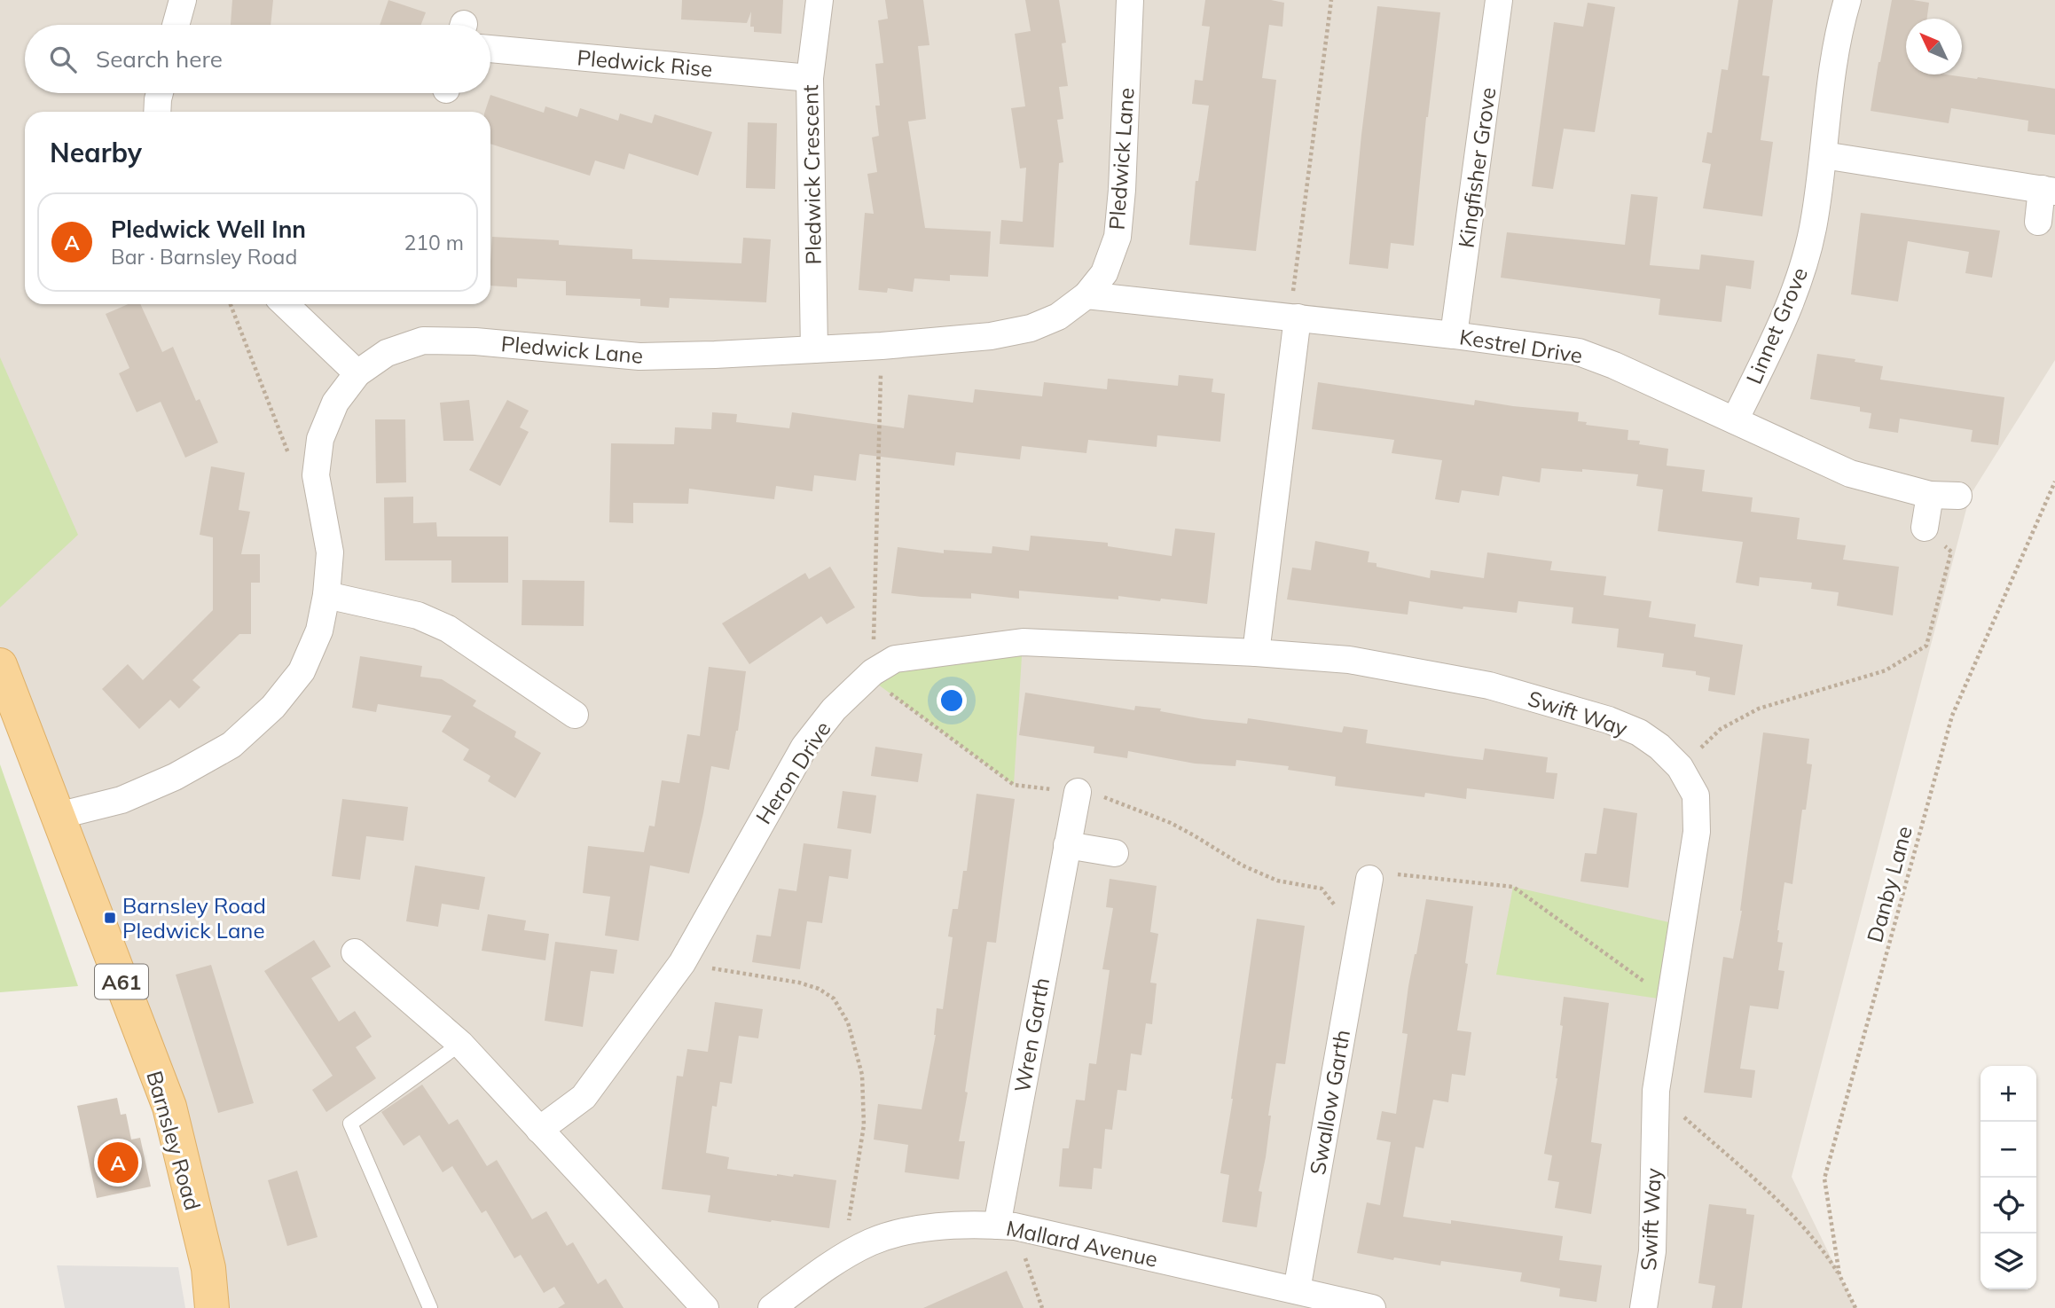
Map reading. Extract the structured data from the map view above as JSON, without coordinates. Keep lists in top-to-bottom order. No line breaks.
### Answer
{"streets":{"main road":["A61","Barnsley Road"],"street":["Pledwick Rise","Pledwick Lane","Kingfisher Grove","Pledwick Crescent","Linnet Grove","Kestrel Drive","Swift Way","Heron Drive","Wren Garth","Swallow Garth","Mallard Avenue"],"path":["Danby Lane"]},"crossings":[["Pledwick Rise","Pledwick Crescent"],["Pledwick Lane","Pledwick Crescent"],["Pledwick Lane","Kestrel Drive"],["Pledwick Lane","Barnsley Road"],["Kingfisher Grove","Kestrel Drive"],["Linnet Grove","Kestrel Drive"],["Swift Way","Heron Drive"],["Wren Garth","Mallard Avenue"],["Swallow Garth","Mallard Avenue"]],"places":{"transit":["Barnsley Road Pledwick Lane"]},"north":"top left","page":{"search":"Search here","heading":"Nearby","list":[{"mark":"A","name":"Pledwick Well Inn","note":"Bar · Barnsley Road","value":"210 m"}],"map_buttons":["+","−"],"pins":"A"}}
